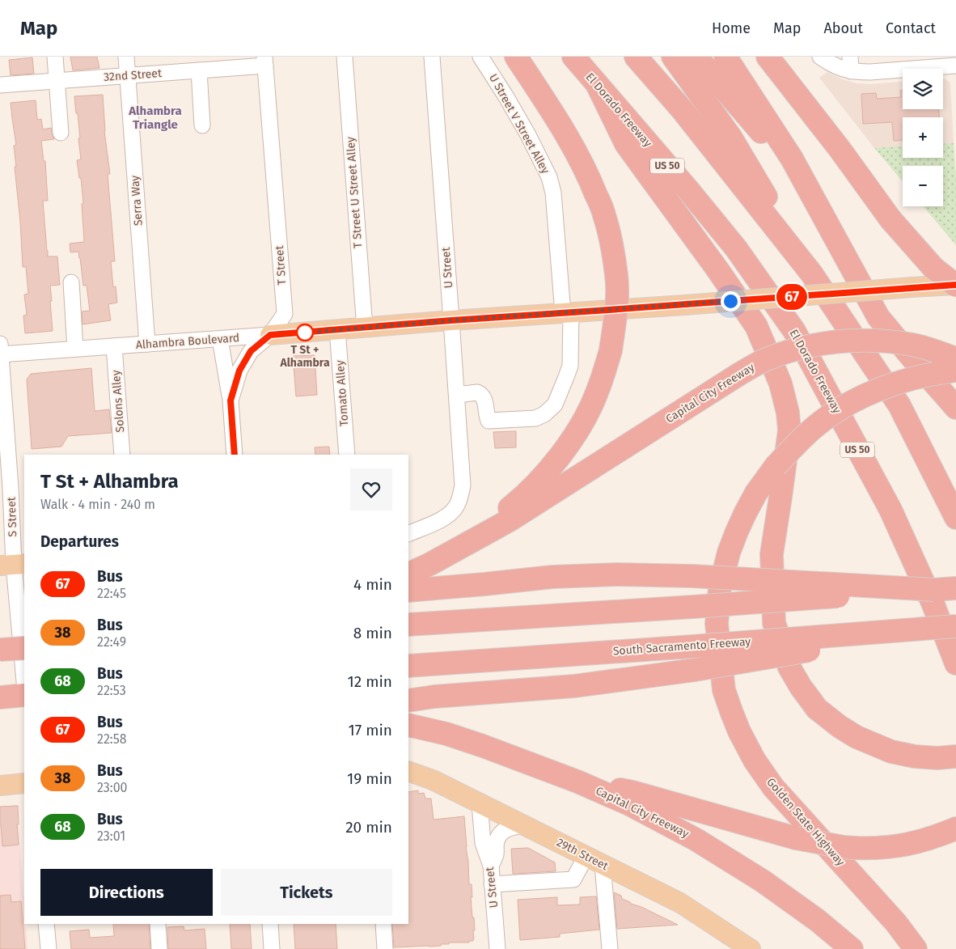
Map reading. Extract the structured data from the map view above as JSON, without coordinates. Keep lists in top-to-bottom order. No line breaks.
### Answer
{"streets":{"highway":["El Dorado Freeway","US 50","Capital City Freeway","South Sacramento Freeway","Golden State Highway"],"main road":["Alhambra Boulevard","29th Street"],"street":["32nd Street","U Street V Street Alley","T Street U Street Alley","Serra Way","T Street","U Street","Tomato Alley","Solons Alley","S Street"]},"crossings":[["32nd Street","Serra Way"],["32nd Street","T Street"],["U Street V Street Alley","U Street"],["U Street V Street Alley","Alhambra Boulevard"],["T Street U Street Alley","Alhambra Boulevard"],["Serra Way","Alhambra Boulevard"],["T Street","Alhambra Boulevard"],["U Street","Alhambra Boulevard"],["U Street","29th Street"],["Alhambra Boulevard","Tomato Alley"],["Alhambra Boulevard","Solons Alley"],["Alhambra Boulevard","S Street"],["Capital City Freeway","Golden State Highway"]],"districts":["Alhambra Triangle"],"places":["T St + Alhambra"],"lines":["bus line 67"],"page":{"header":"Map","nav":["Home","Map","About","Contact"],"on_map":"67","map_buttons":["+","−"],"heading":[["T St + Alhambra","Walk · 4 min · 240 m"],"Departures"],"list":[{"mark":"67","name":"Bus","note":"22:45","value":"4 min"},{"mark":"38","name":"Bus","note":"22:49","value":"8 min"},{"mark":"68","name":"Bus","note":"22:53","value":"12 min"},{"mark":"67","name":"Bus","note":"22:58","value":"17 min"},{"mark":"38","name":"Bus","note":"23:00","value":"19 min"},{"mark":"68","name":"Bus","note":"23:01","value":"20 min"}],"buttons":["Directions","Tickets"]}}
